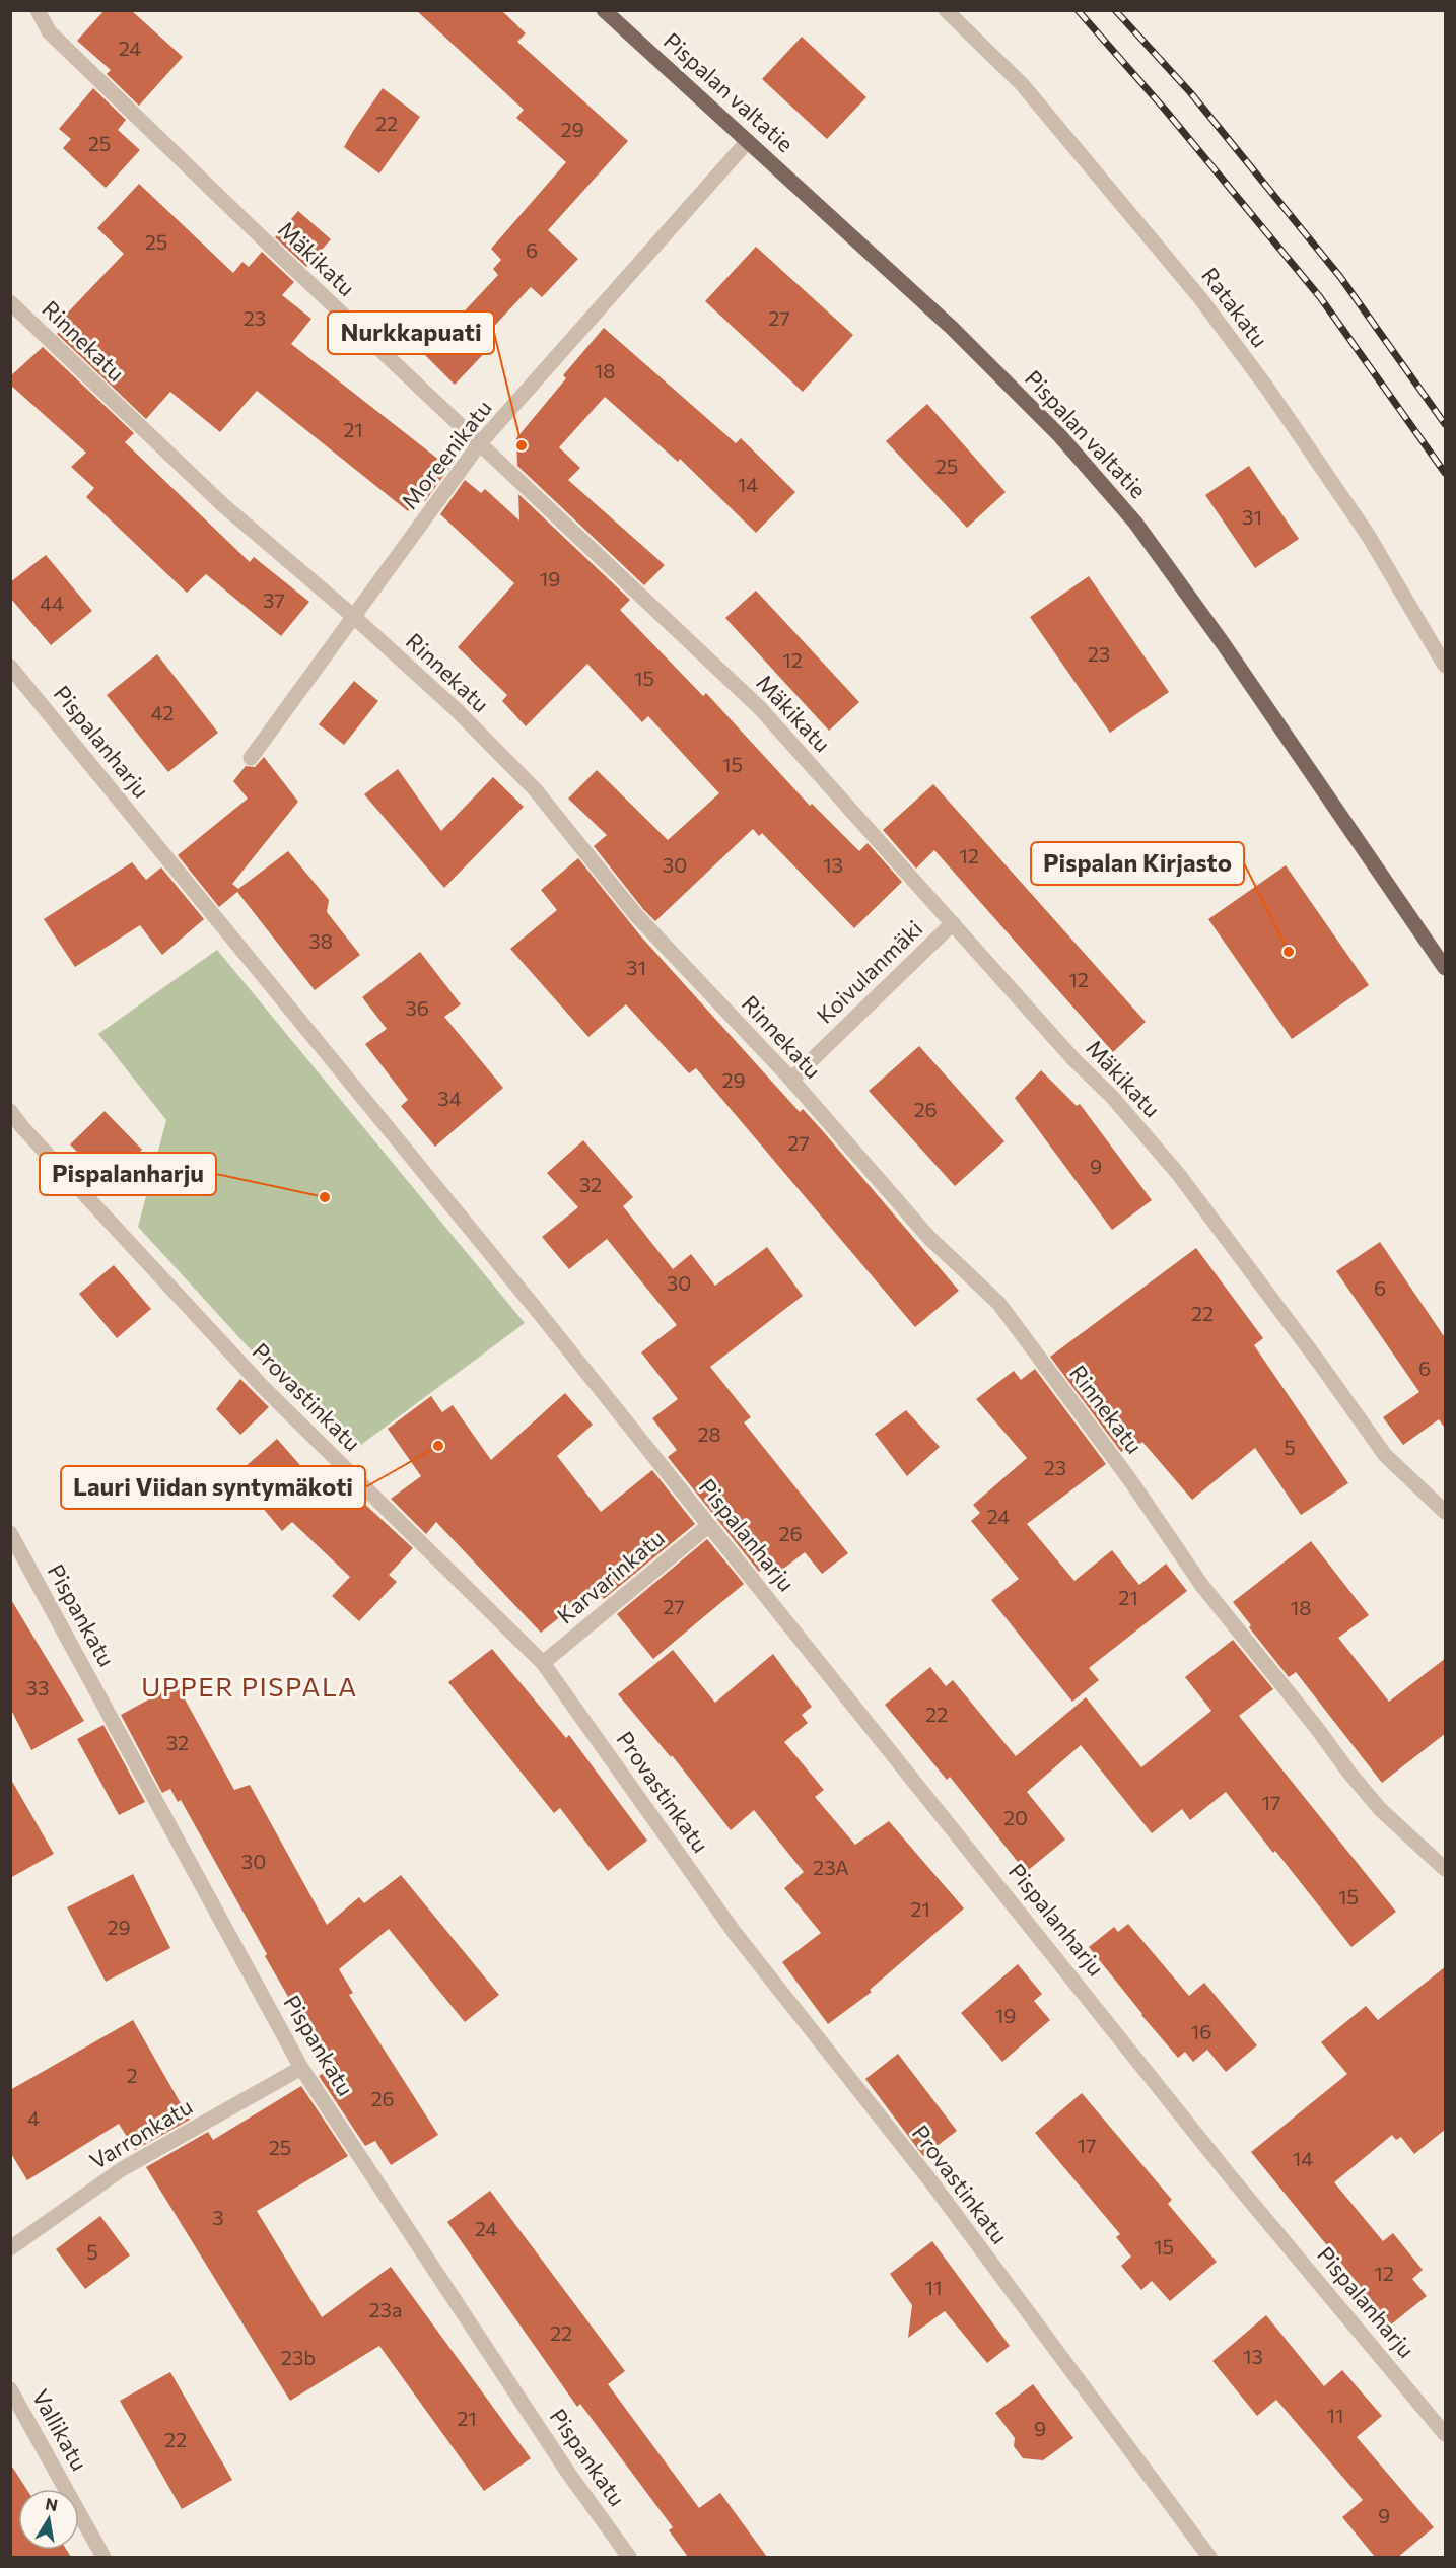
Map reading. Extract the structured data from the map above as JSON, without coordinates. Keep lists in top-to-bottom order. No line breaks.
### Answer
{"streets":{"main road":["Pispalan valtatie"],"street":["Mäkikatu","Ratakatu","Rinnekatu","Moreenikatu","Pispalanharju","Koivulanmäki","Provastinkatu","Karvarinkatu","Pispankatu","Varronkatu","Vallikatu"]},"crossings":[["Pispalan valtatie","Moreenikatu"],["Mäkikatu","Moreenikatu"],["Mäkikatu","Koivulanmäki"],["Rinnekatu","Moreenikatu"],["Rinnekatu","Koivulanmäki"],["Pispalanharju","Karvarinkatu"],["Provastinkatu","Karvarinkatu"],["Pispankatu","Varronkatu"]],"districts":["UPPER PISPALA"],"places":["Nurkkapuati","Pispalan Kirjasto","Pispalanharju","Lauri Viidan syntymäkoti"],"house_numbers":["24","22","29","25","25","6","23","27","18","21","25","14","31","19","37","44","23","12","15","42","15","12","30","13","38","31","12","36","29","34","26","27","9","32","30","6","22","6","28","5","23","24","26","21","27","18","33","22","32","17","20","30","23A","15","21","29","19","16","2","26","4","17","25","14","3","24","15","5","12","11","23a","22","13","23b","11","21","9","22","9"],"north":"top"}
